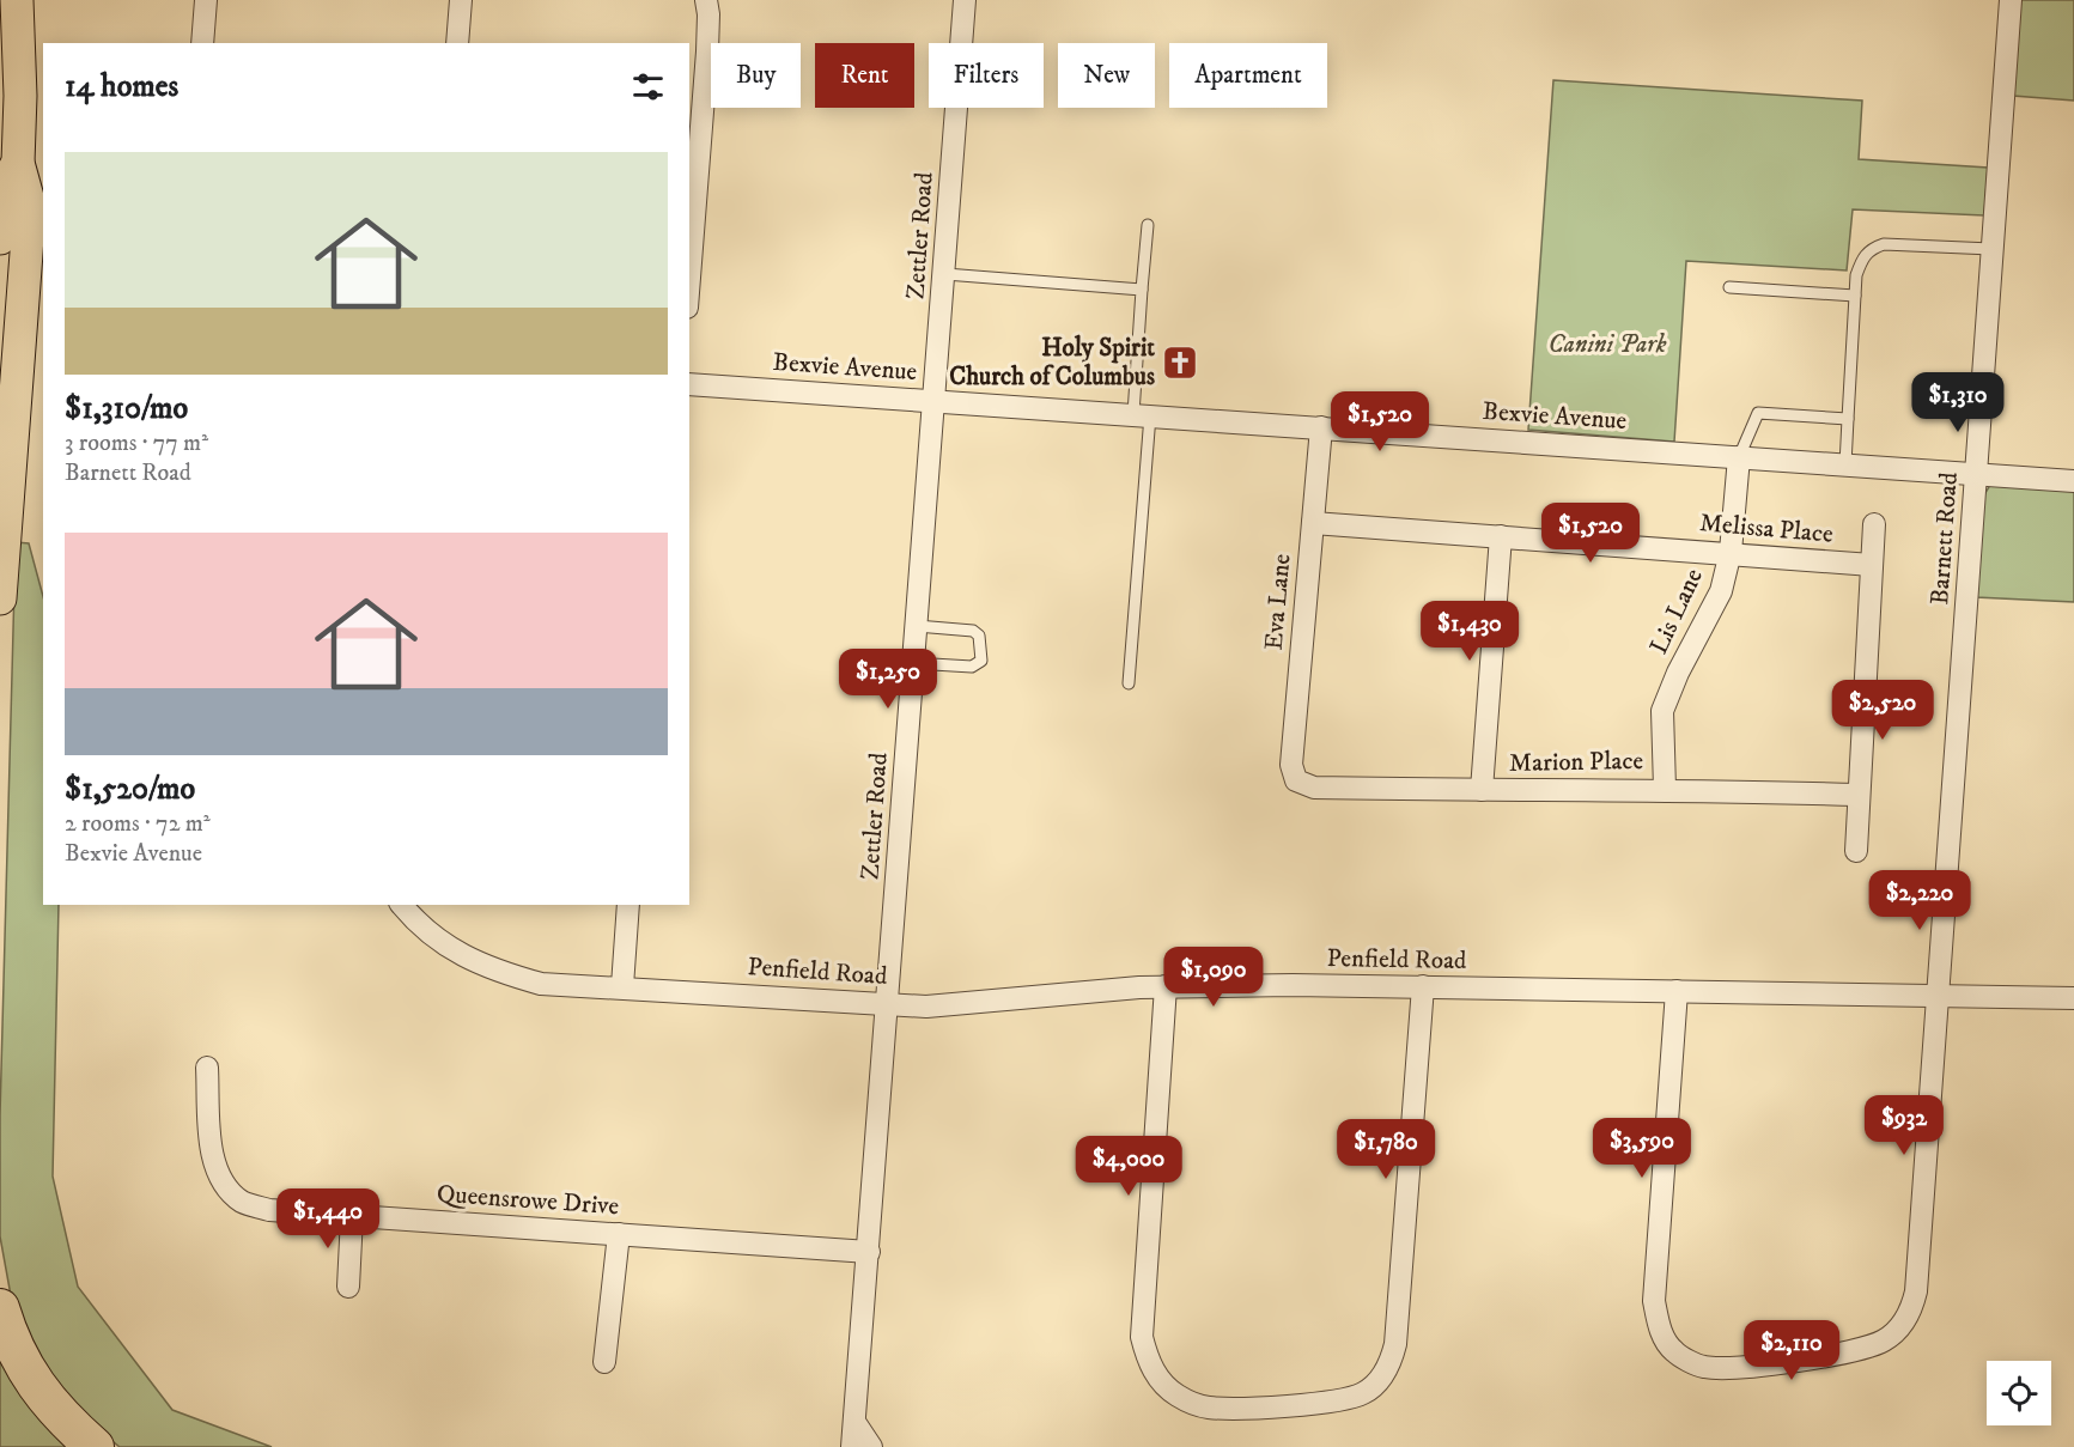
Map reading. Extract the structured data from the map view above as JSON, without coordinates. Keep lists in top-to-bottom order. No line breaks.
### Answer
{"streets":{"street":["Zettler Road","Bexvie Avenue","Melissa Place","Barnett Road","Eva Lane","Lis Lane","Marion Place","Penfield Road","Queensrowe Drive"]},"crossings":[["Zettler Road","Bexvie Avenue"],["Zettler Road","Penfield Road"],["Zettler Road","Queensrowe Drive"],["Bexvie Avenue","Barnett Road"],["Bexvie Avenue","Eva Lane"],["Bexvie Avenue","Lis Lane"],["Melissa Place","Eva Lane"],["Melissa Place","Lis Lane"],["Barnett Road","Penfield Road"],["Eva Lane","Marion Place"],["Lis Lane","Marion Place"]],"parks":["Canini Park"],"places":{"church":["Holy Spirit Church of Columbus"]},"page":{"chip":["Buy","Rent","Filters","New","Apartment"],"heading":"14 homes","list":[{"name":"$1,310/mo","note":"3 rooms · 77 m² · Barnett Road"},{"name":"$1,520/mo","note":"2 rooms · 72 m² · Bexvie Avenue"}],"price":["$1,310","$1,520","$1,520","$1,430","$1,250","$2,520","$2,220","$1,090","$932","$3,590","$1,780","$4,000","$1,440","$2,110"]}}
